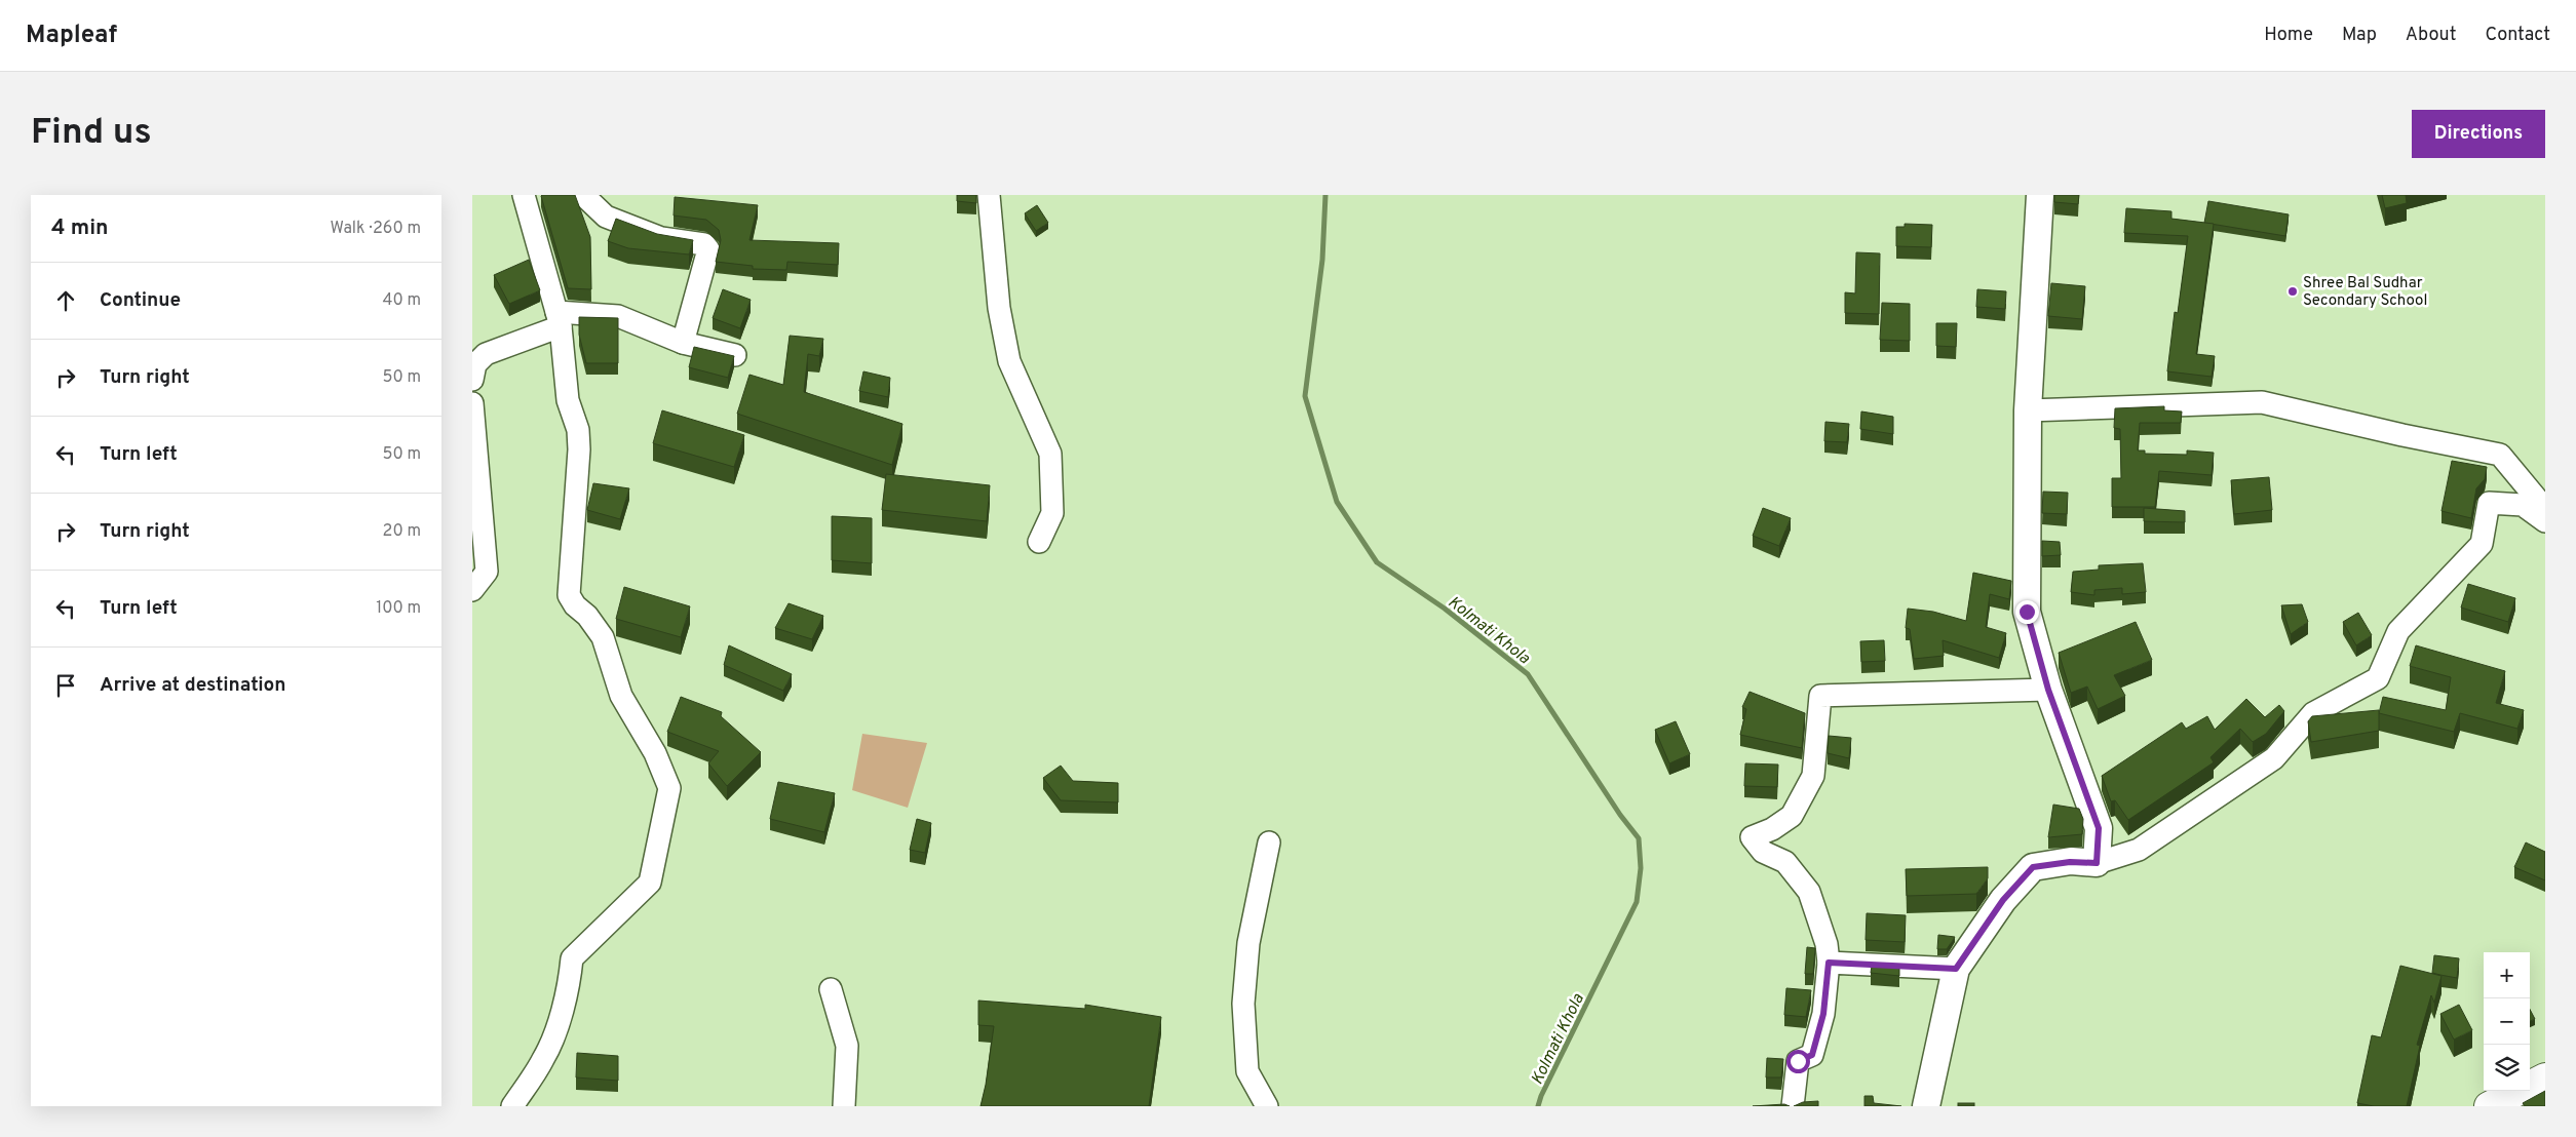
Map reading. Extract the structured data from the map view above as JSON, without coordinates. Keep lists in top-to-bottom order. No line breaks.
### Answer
{"water":["Kolmati Khola"],"places":["Shree Bal Sudhar Secondary School"],"page":{"header":"Mapleaf","nav":["Home","Map","About","Contact"],"buttons":"Directions","title":"Find us","heading":["4 min","Walk · 260 m"],"list":[["Continue","40 m"],["Turn right","50 m"],["Turn left","50 m"],["Turn right","20 m"],["Turn left","100 m"],"Arrive at destination"],"map_buttons":["+","−"]}}
